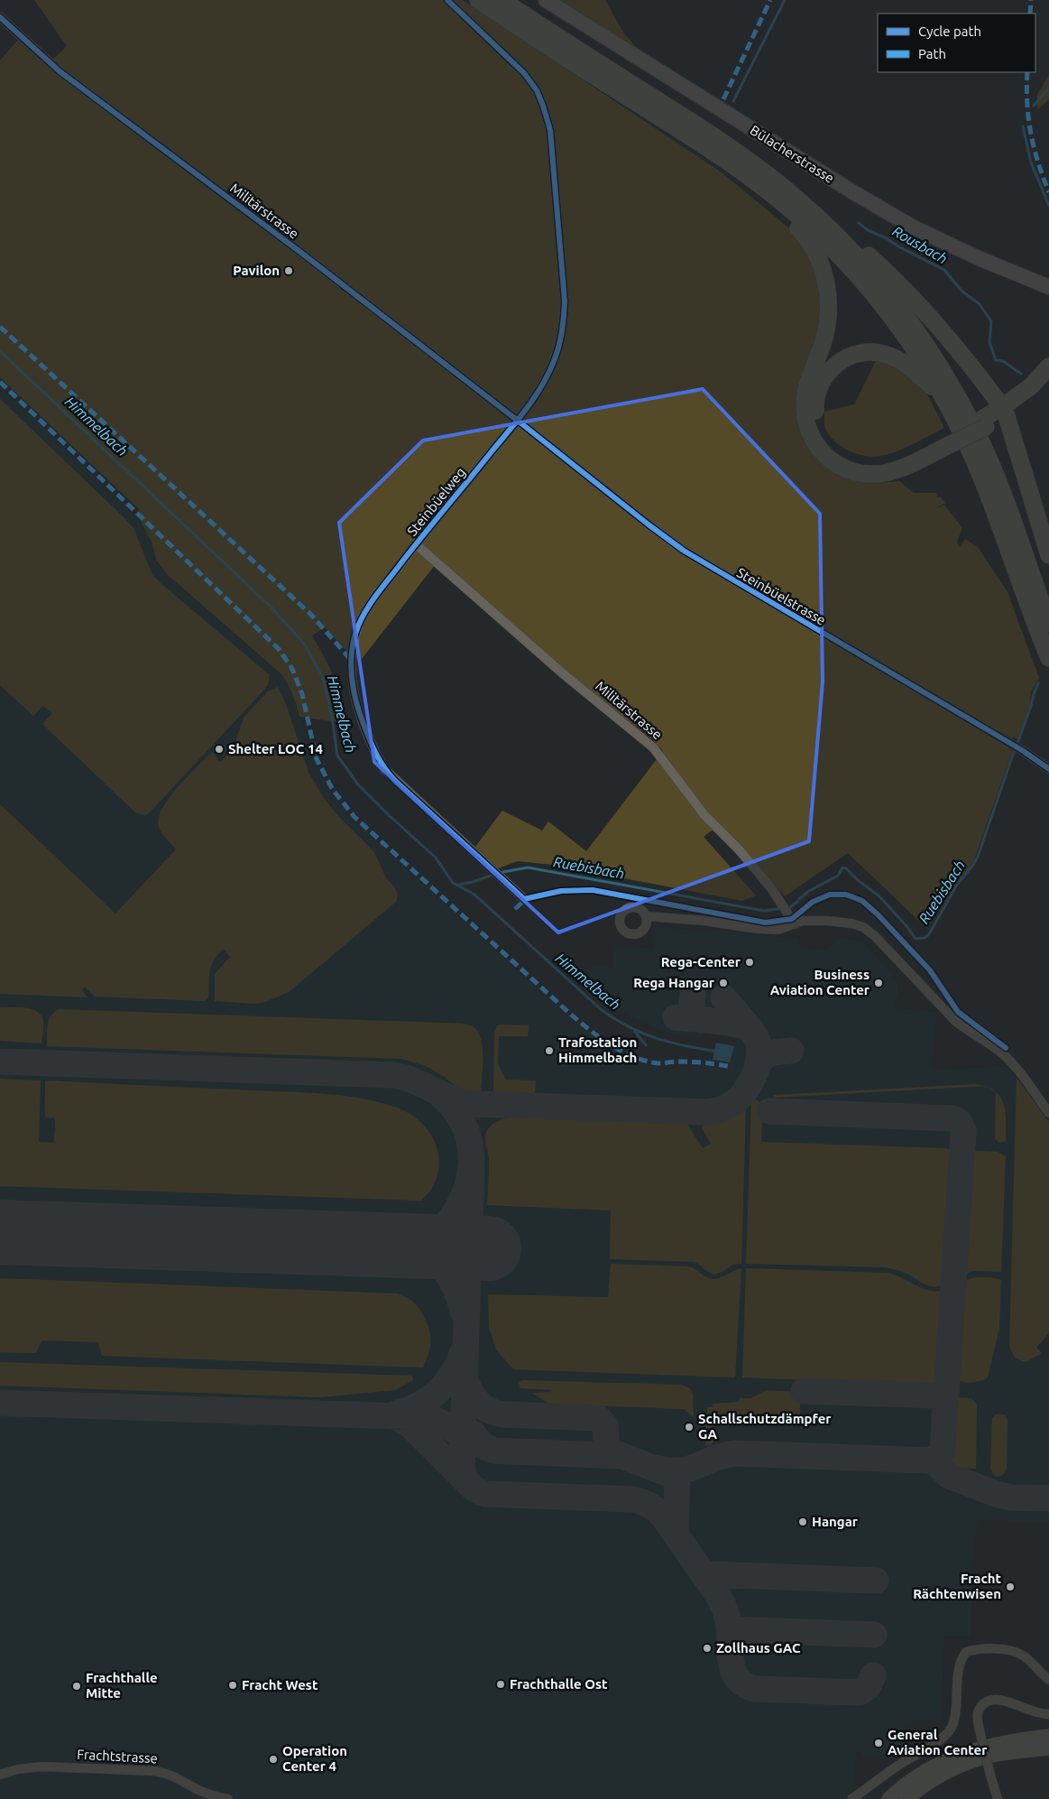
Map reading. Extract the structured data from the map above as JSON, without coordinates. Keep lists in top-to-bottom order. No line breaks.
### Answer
{"streets":{"main road":["Bülacherstrasse"],"street":["Militärstrasse","Steinbüelweg","Steinbüelstrasse","Frachtstrasse"]},"crossings":[["Militärstrasse","Steinbüelweg"],["Militärstrasse","Steinbüelstrasse"],["Steinbüelweg","Steinbüelstrasse"]],"water":["Rousbach","Himmelbach","Ruebisbach"],"places":["Pavilon","Shelter LOC 14","Rega-Center","Rega Hangar","Business Aviation Center","Trafostation Himmelbach","Schallschutzdämpfer GA","Hangar","Fracht Rächtenwisen","Zollhaus GAC","Frachthalle Ost","Fracht West","Frachthalle Mitte","General Aviation Center","Operation Center 4"],"legend":["Cycle path","Path"]}
